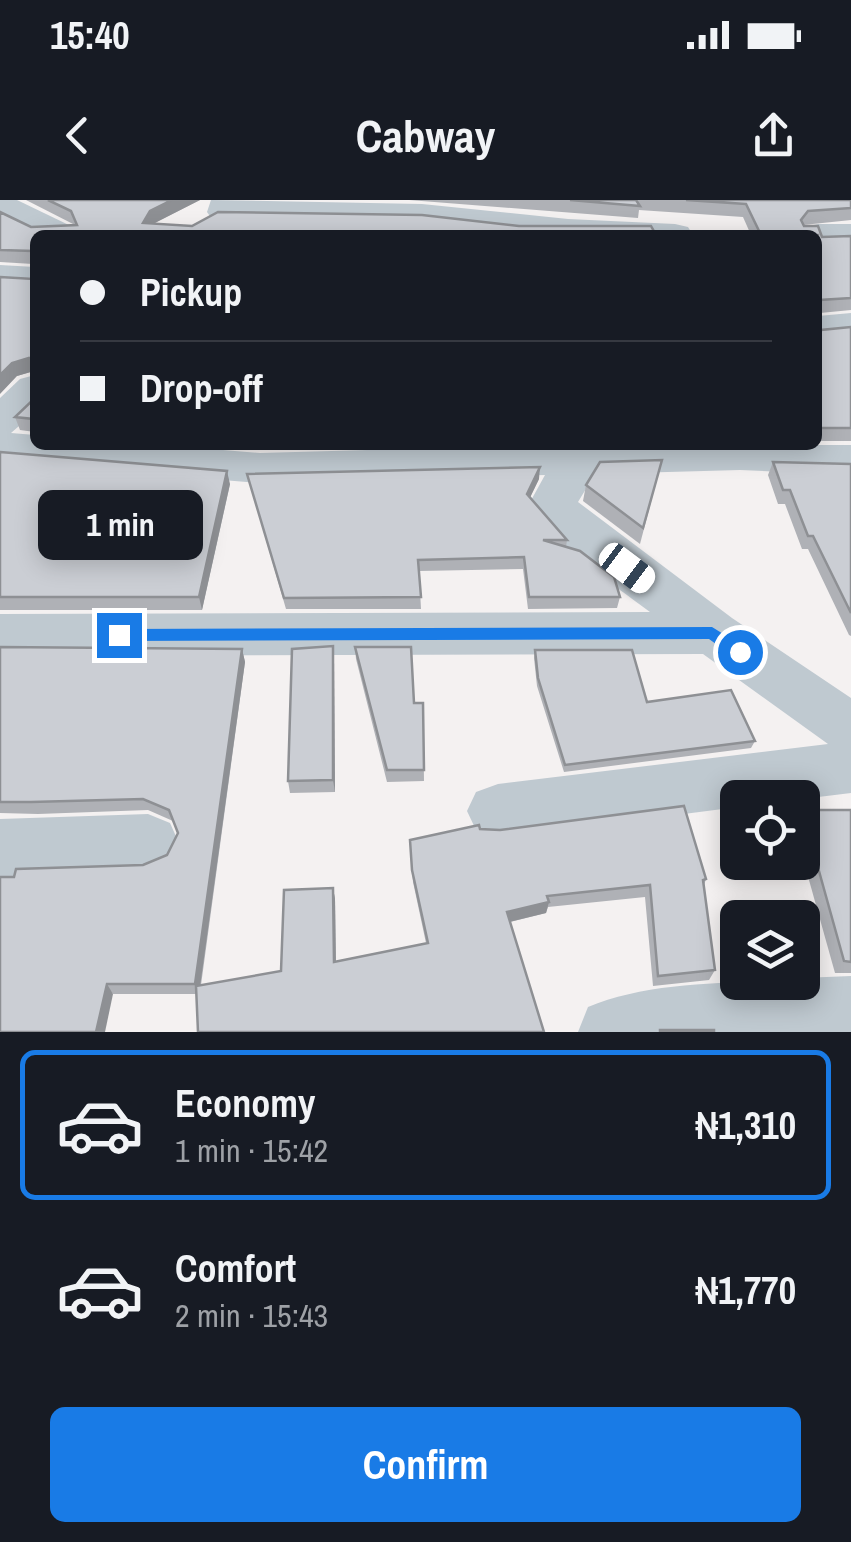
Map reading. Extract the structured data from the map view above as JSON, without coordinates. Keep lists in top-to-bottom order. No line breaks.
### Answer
{"page":{"status":"15:40","header":"Cabway","banner":["Pickup","Drop-off"],"bubble":"1 min","list":[{"name":"Economy","note":"1 min · 15:42","value":"₦1,310"},{"name":"Comfort","note":"2 min · 15:43","value":"₦1,770"}],"buttons":"Confirm"}}
